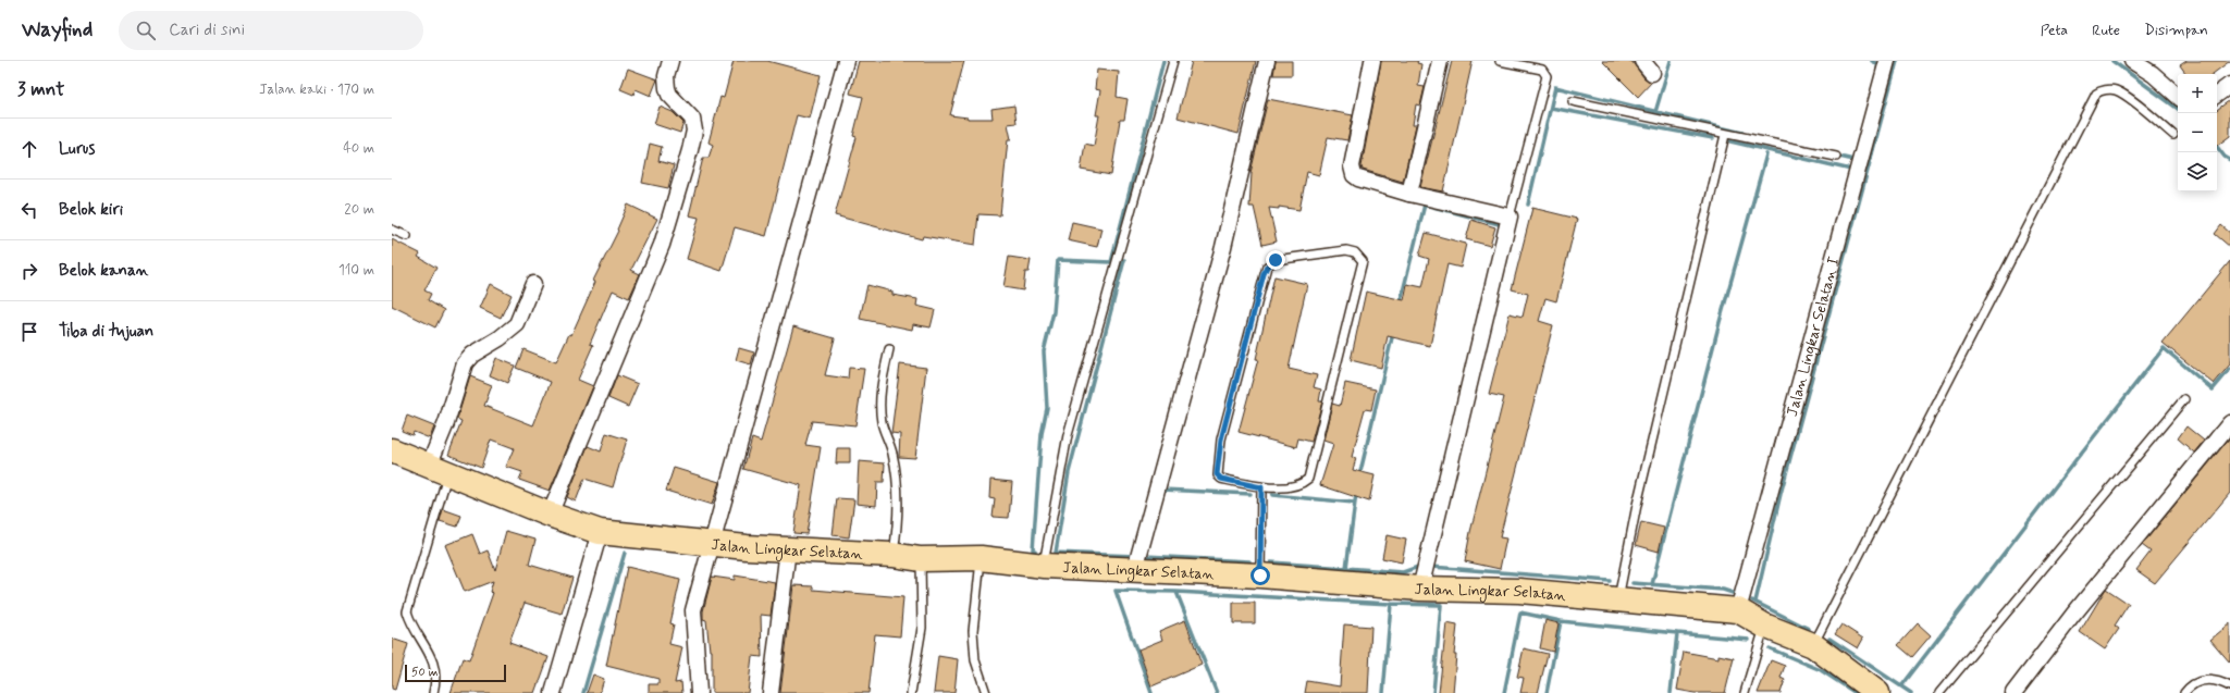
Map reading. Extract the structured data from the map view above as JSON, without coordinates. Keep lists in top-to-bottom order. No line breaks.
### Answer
{"streets":{"highway":["Jalan Lingkar Selatan"],"street":["Jalan Lingkar Selatan I"]},"crossings":[["Jalan Lingkar Selatan I","Jalan Lingkar Selatan"]],"scale_bar":"50 m","page":{"header":"Wayfind","search":"Cari di sini","nav":["Peta","Rute","Disimpan"],"heading":["3 mnt","Jalan kaki · 170 m"],"map_buttons":["+","−"],"list":[["Lurus","40 m"],["Belok kiri","20 m"],["Belok kanan","110 m"],"Tiba di tujuan"],"scale":"50 m"}}
